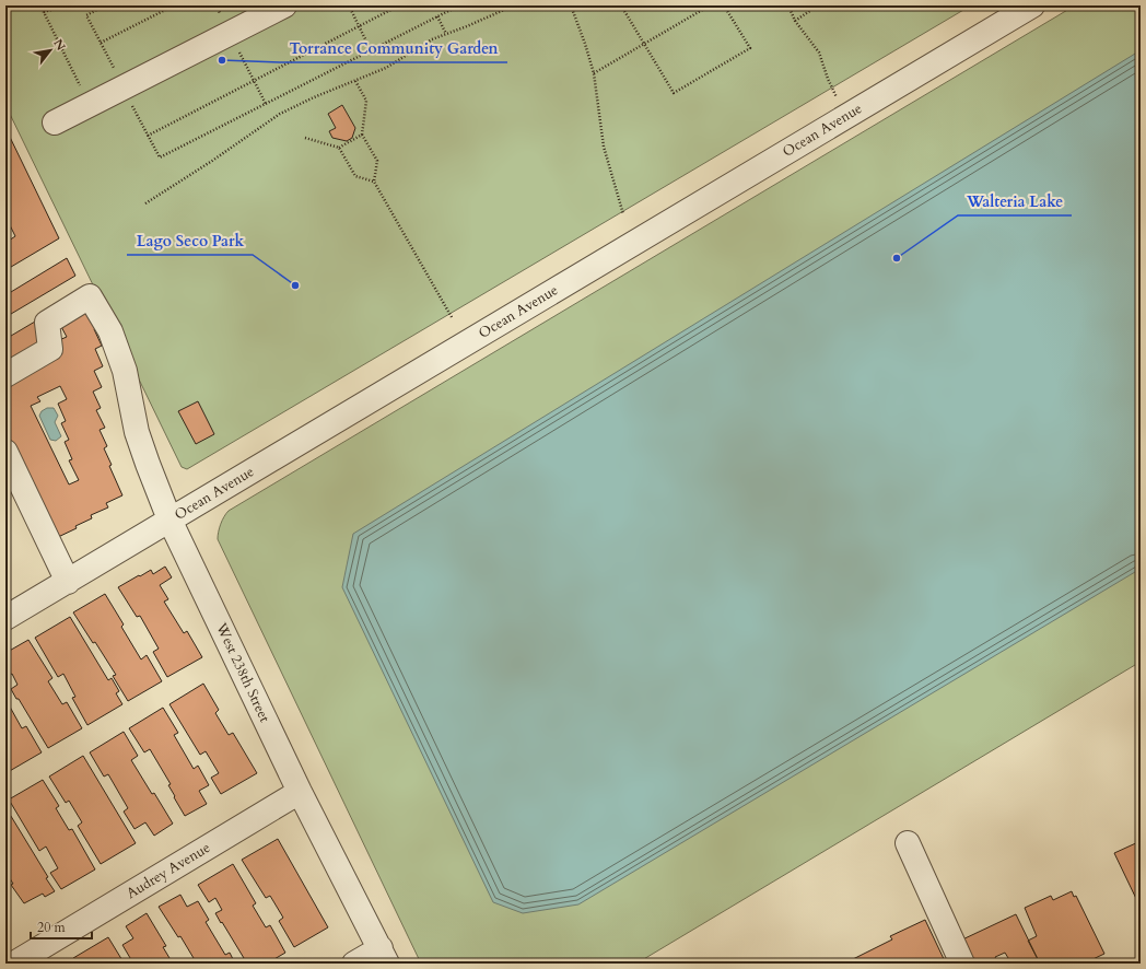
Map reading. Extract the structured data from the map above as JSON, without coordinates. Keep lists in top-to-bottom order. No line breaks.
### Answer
{"streets":{"street":["Ocean Avenue","West 238th Street","Audrey Avenue"]},"crossings":[["Ocean Avenue","West 238th Street"],["West 238th Street","Audrey Avenue"]],"places":["Torrance Community Garden","Walteria Lake","Lago Seco Park"],"scale_bar":"20 m","north":"top right"}
